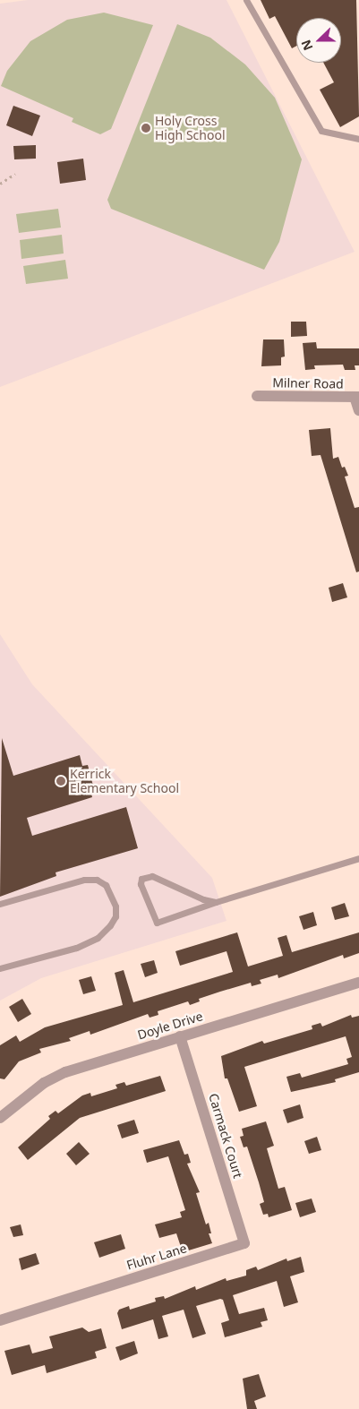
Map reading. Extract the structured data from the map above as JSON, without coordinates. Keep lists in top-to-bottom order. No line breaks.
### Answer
{"streets":{"street":["Milner Road","Doyle Drive","Carmack Court","Fluhr Lane"]},"crossings":[["Doyle Drive","Carmack Court"],["Carmack Court","Fluhr Lane"]],"places":["Holy Cross High School","Kerrick Elementary School"],"north":"left"}
